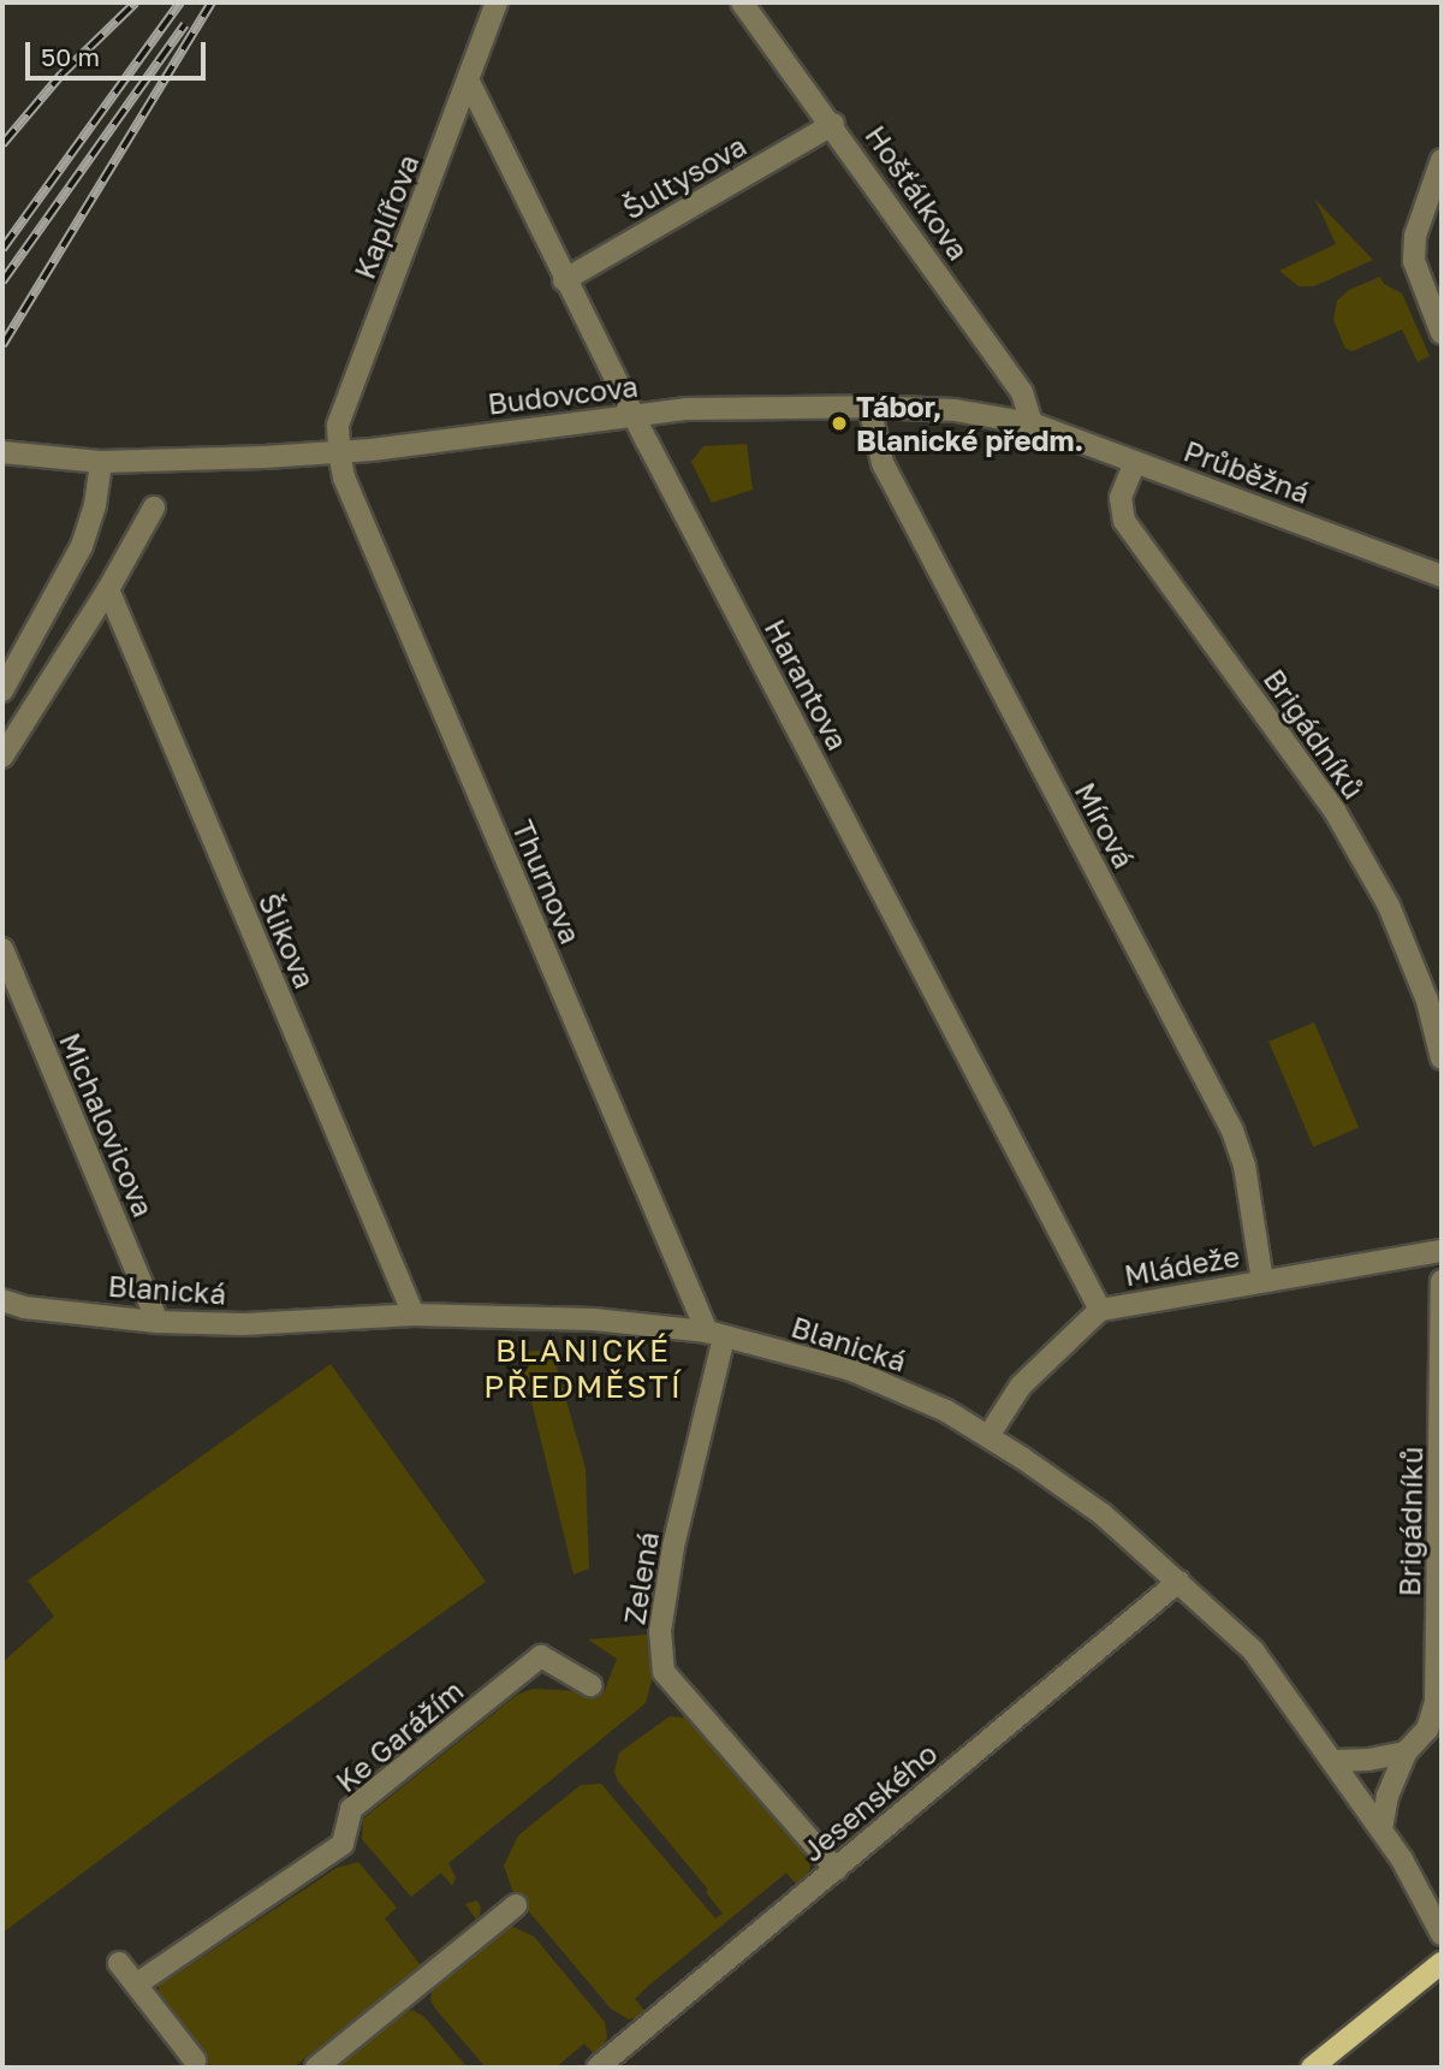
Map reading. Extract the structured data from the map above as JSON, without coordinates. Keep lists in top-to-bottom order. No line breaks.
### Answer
{"streets":{"street":["Šultysova","Hošťálkova","Kaplířova","Budovcova","Průběžná","Harantova","Brigádníků","Mírová","Thurnova","Šlikova","Michalovicova","Mládeže","Blanická","Zelená","Ke Garážím","Jesenského"]},"crossings":[["Šultysova","Hošťálkova"],["Šultysova","Harantova"],["Hošťálkova","Budovcova"],["Hošťálkova","Průběžná"],["Kaplířova","Budovcova"],["Kaplířova","Harantova"],["Kaplířova","Thurnova"],["Budovcova","Průběžná"],["Budovcova","Harantova"],["Budovcova","Mírová"],["Budovcova","Thurnova"],["Průběžná","Brigádníků"],["Harantova","Mládeže"],["Brigádníků","Blanická"],["Mírová","Mládeže"],["Thurnova","Blanická"],["Thurnova","Zelená"],["Šlikova","Blanická"],["Michalovicova","Blanická"],["Mládeže","Blanická"],["Blanická","Zelená"],["Blanická","Jesenského"],["Zelená","Jesenského"]],"districts":["BLANICKÉ PŘEDMĚSTÍ"],"places":["Tábor, Blanické předm."],"scale_bar":"50 m"}
